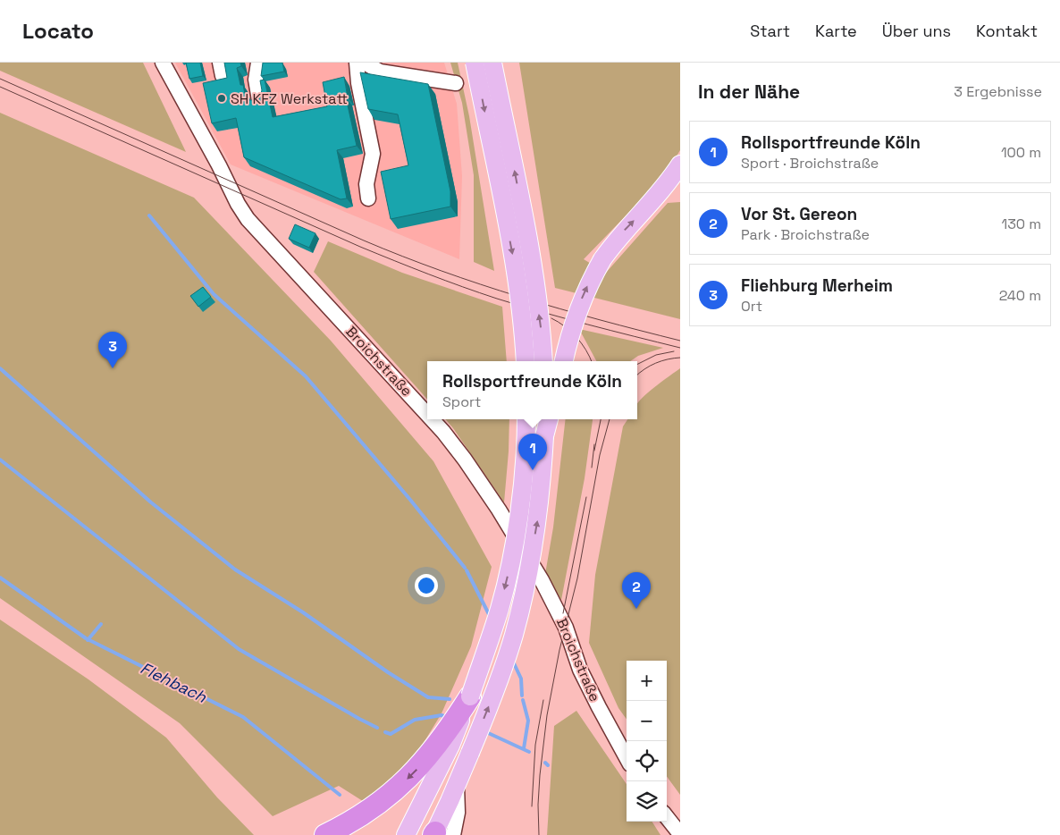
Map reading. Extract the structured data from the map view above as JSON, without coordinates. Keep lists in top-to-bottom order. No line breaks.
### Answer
{"streets":{"street":["Broichstraße"]},"water":["Flehbach"],"places":["SH KFZ Werkstatt"],"page":{"header":"Locato","nav":["Start","Karte","Über uns","Kontakt"],"heading":["In der Nähe","3 Ergebnisse"],"list":[{"mark":"1","name":"Rollsportfreunde Köln","note":"Sport · Broichstraße","value":"100 m"},{"mark":"2","name":"Vor St. Gereon","note":"Park · Broichstraße","value":"130 m"},{"mark":"3","name":"Fliehburg Merheim","note":"Ort","value":"240 m"}],"pins":["3","1","2"],"popup":["Rollsportfreunde Köln","Sport"],"map_buttons":["+","−"]}}
